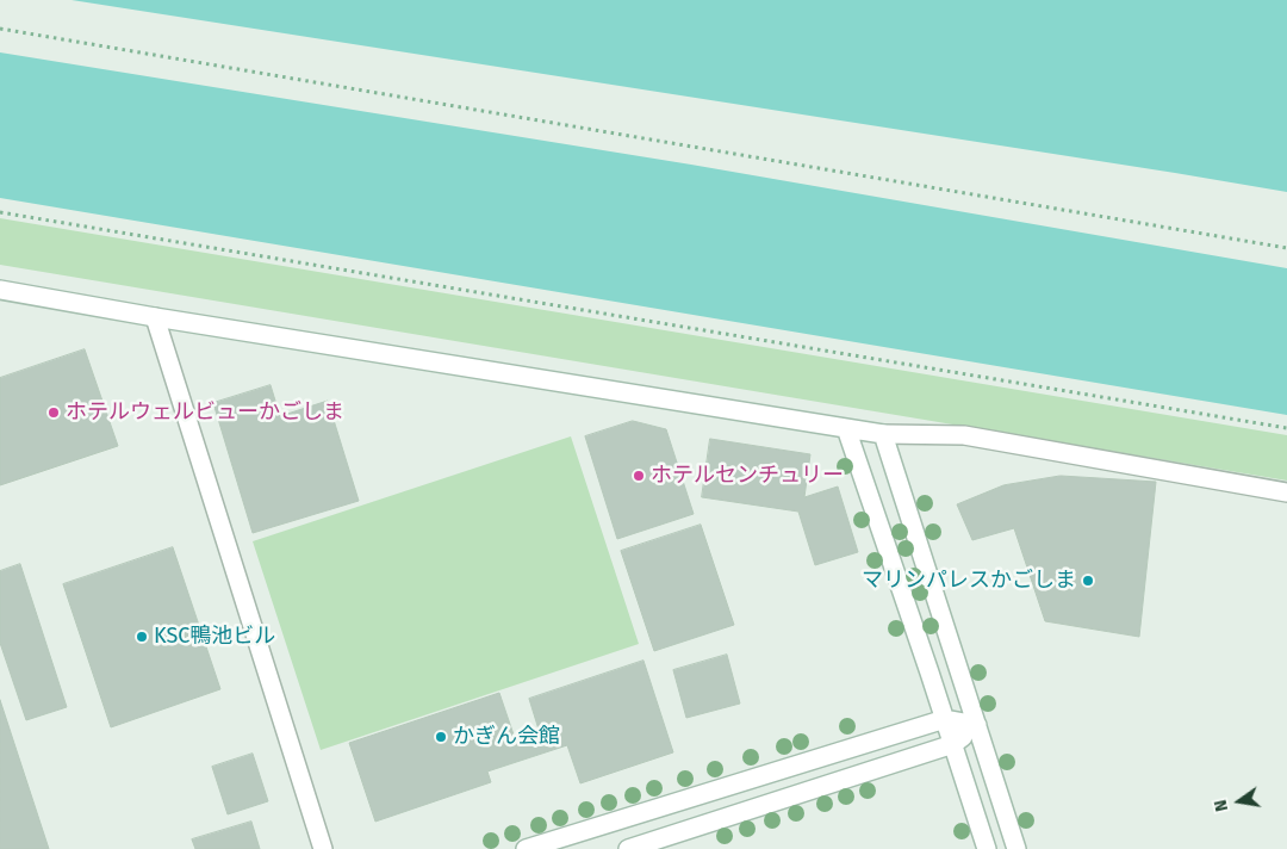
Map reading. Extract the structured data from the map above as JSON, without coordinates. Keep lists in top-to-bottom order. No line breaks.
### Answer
{"places":["ホテルウェルビューかごしま","ホテルセンチュリー","マリンパレスかごしま","KSC鴨池ビル","かぎん会館"],"north":"left"}
